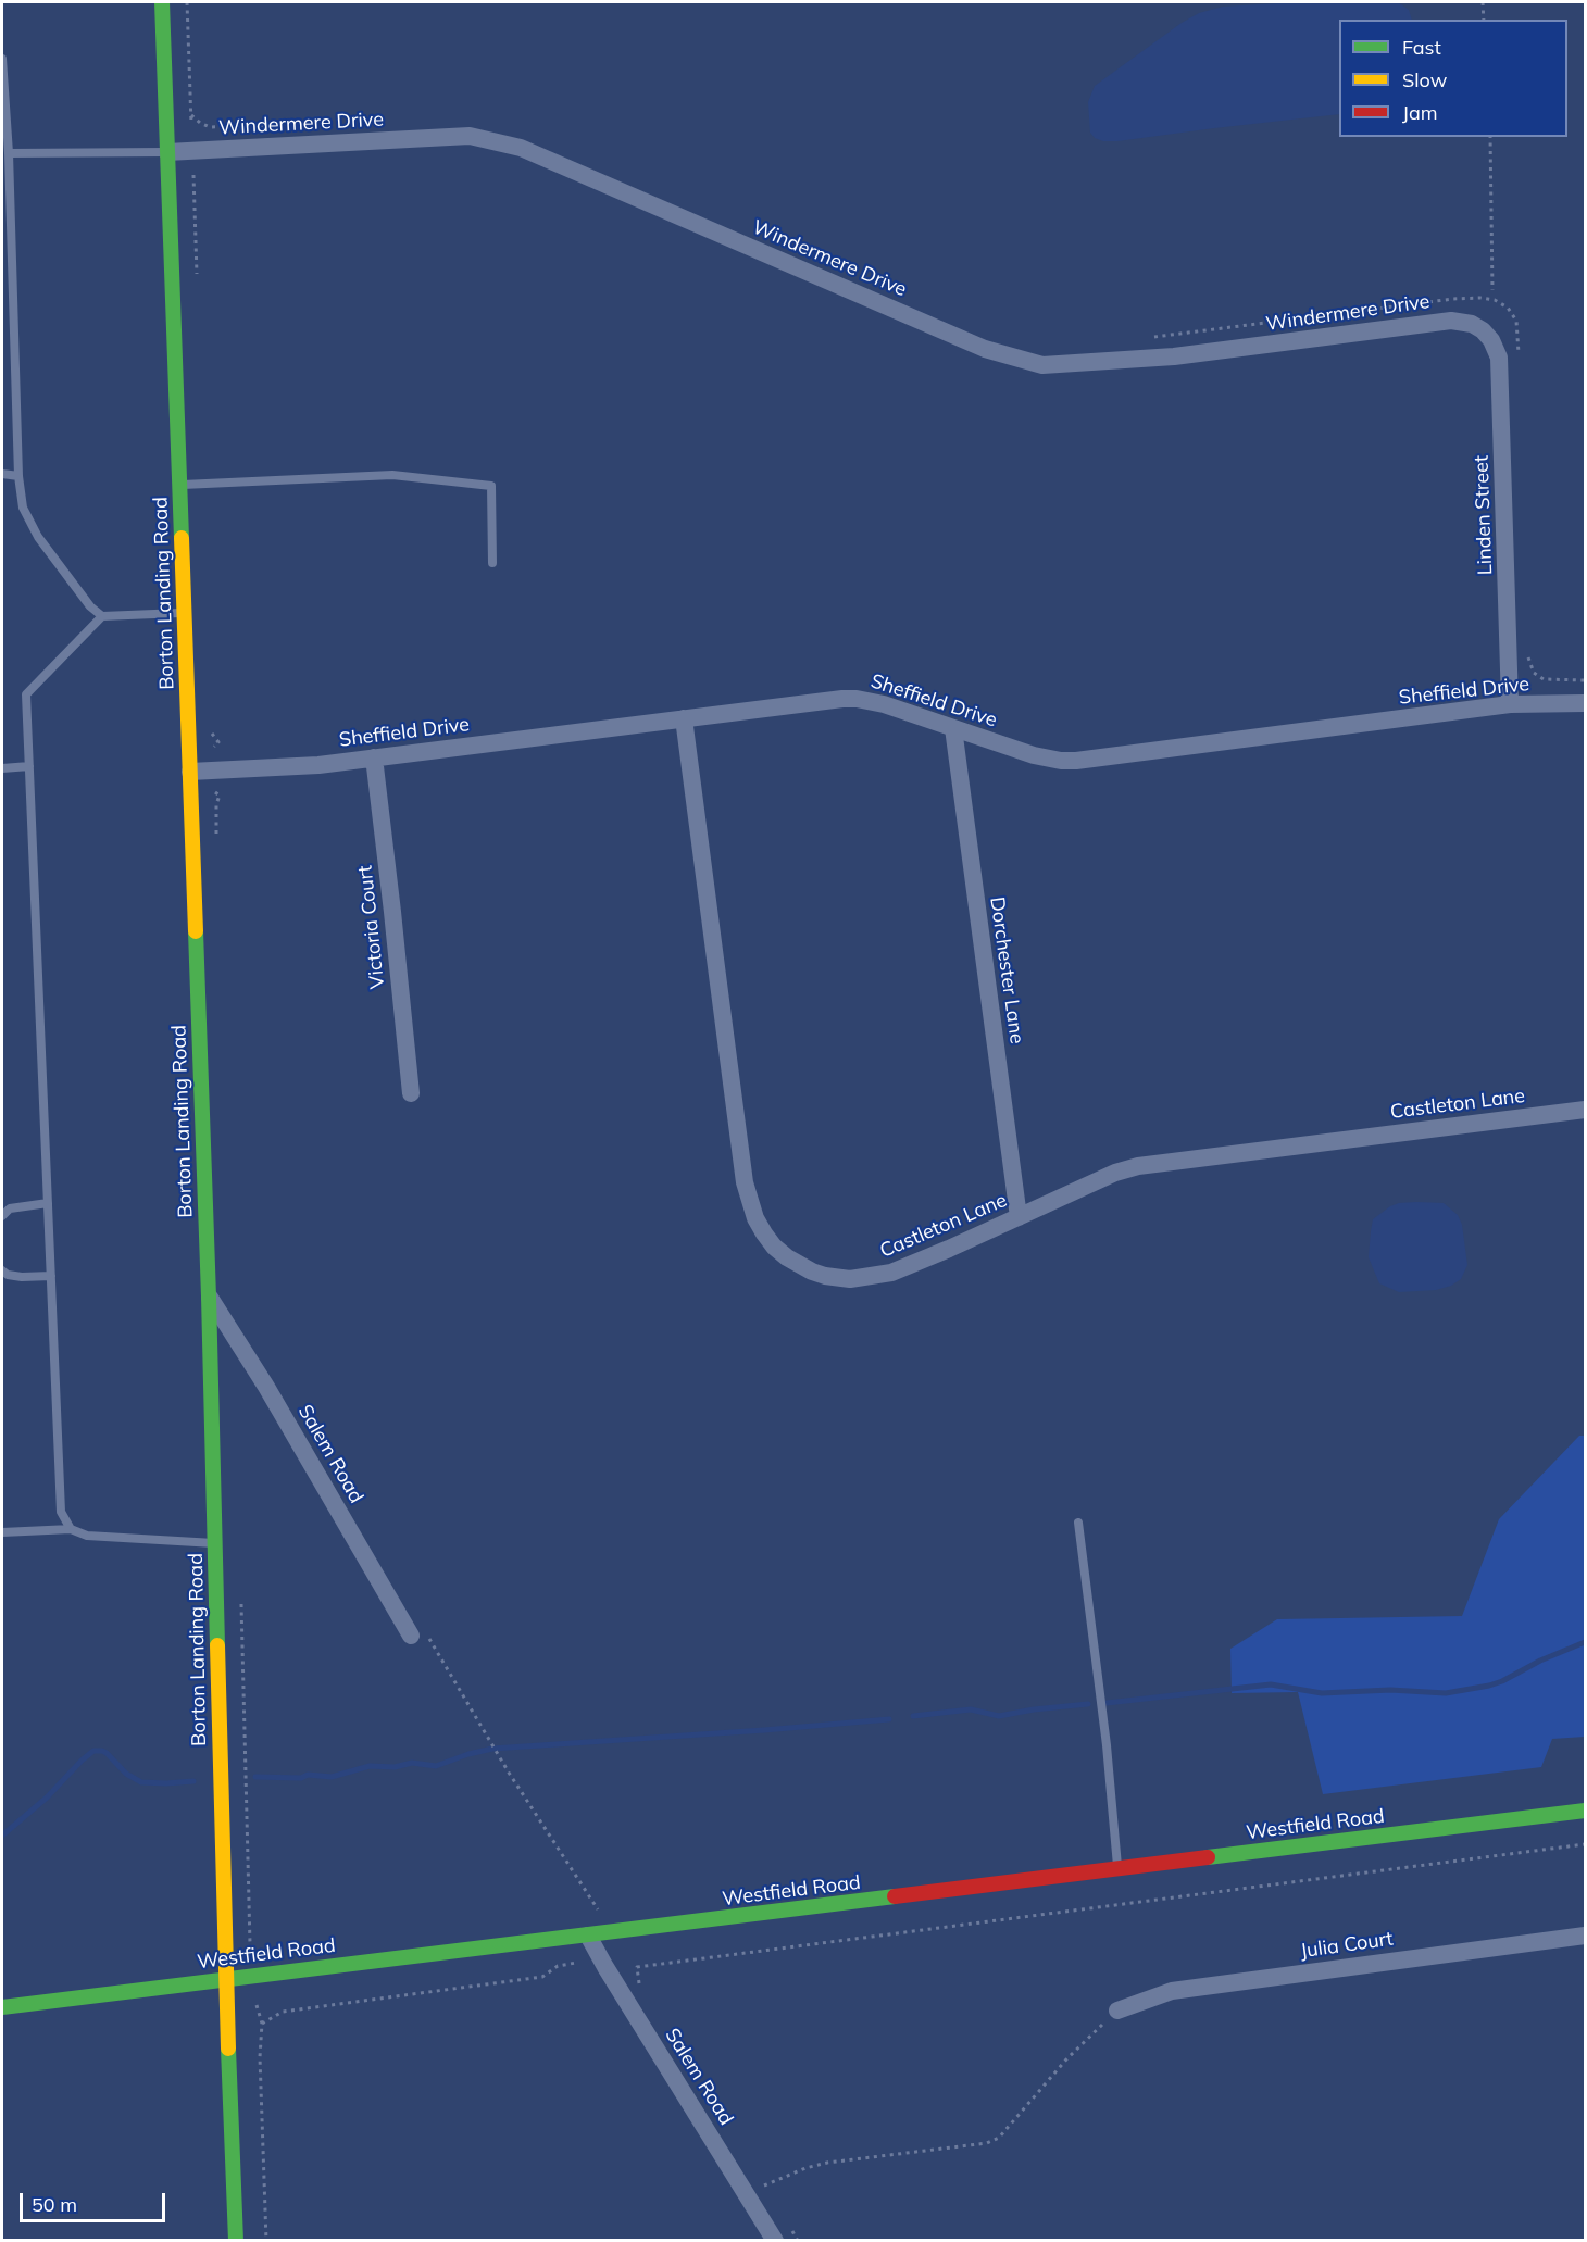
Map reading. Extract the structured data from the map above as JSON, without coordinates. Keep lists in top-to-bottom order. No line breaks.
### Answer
{"streets":{"street":["Windermere Drive","Linden Street","Borton Landing Road","Sheffield Drive","Victoria Court","Dorchester Lane","Castleton Lane","Salem Road","Westfield Road","Julia Court"]},"crossings":[["Windermere Drive","Linden Street"],["Windermere Drive","Borton Landing Road"],["Linden Street","Sheffield Drive"],["Borton Landing Road","Sheffield Drive"],["Borton Landing Road","Salem Road"],["Borton Landing Road","Westfield Road"],["Sheffield Drive","Victoria Court"],["Sheffield Drive","Dorchester Lane"],["Sheffield Drive","Castleton Lane"],["Dorchester Lane","Castleton Lane"],["Salem Road","Westfield Road"]],"legend":["Fast","Slow","Jam"],"scale_bar":"50 m"}
